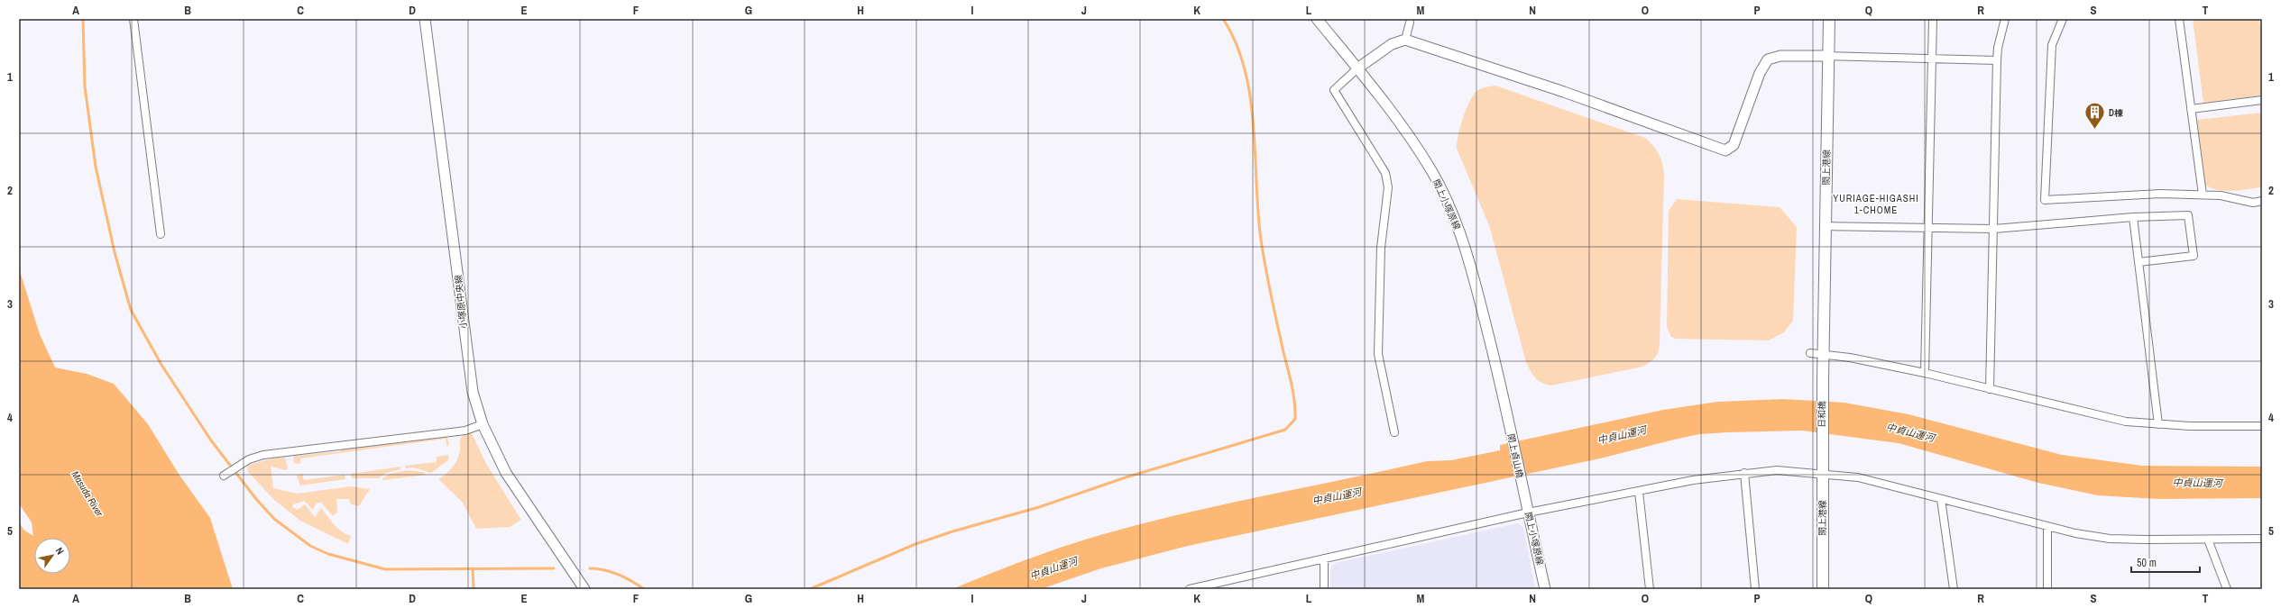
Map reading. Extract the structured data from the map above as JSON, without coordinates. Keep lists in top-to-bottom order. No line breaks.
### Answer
{"streets":{"main road":["閖上港線","日和橋"],"street":["閖上小塚原線","小塚原中央線","閖上貞山橋"]},"crossings":[["閖上港線","日和橋"],["閖上小塚原線","閖上貞山橋"]],"districts":["YURIAGE-HIGASHI 1-CHOME"],"water":["中貞山運河","Masuda River"],"places":{"building":["D棟"]},"scale_bar":"50 m","north":"top right","grid":{"columns":["A","B","C","D","E","F","G","H","I","J","K","L","M","N","O","P","Q","R","S","T"],"rows":["1","2","3","4","5"]}}
